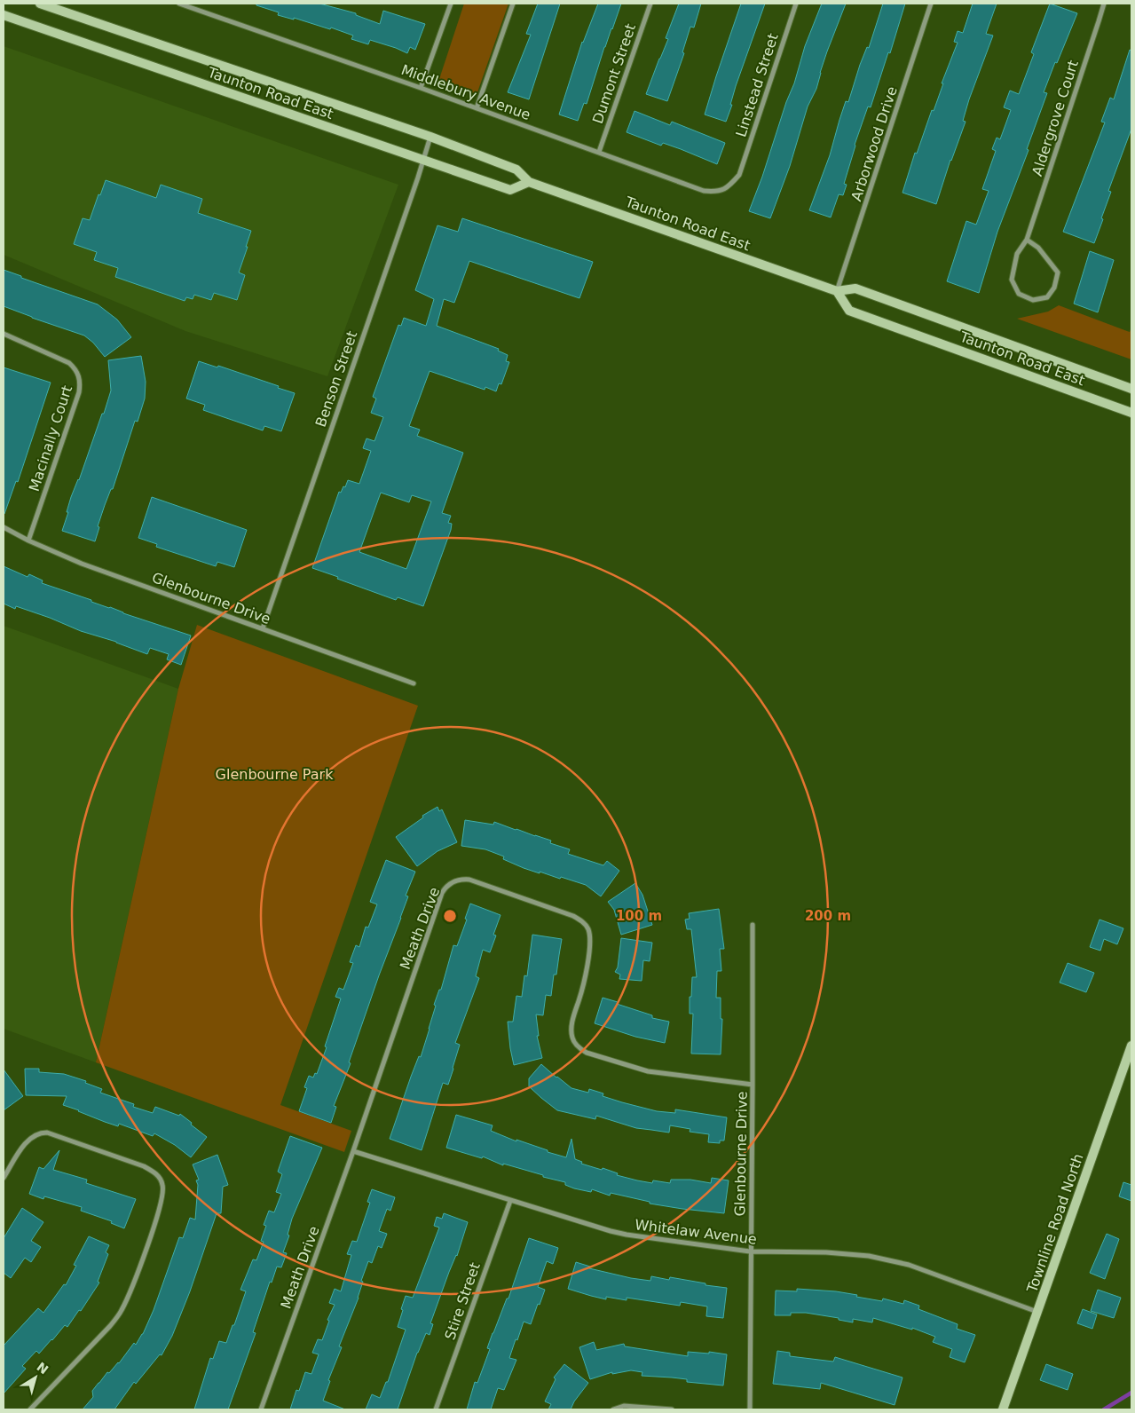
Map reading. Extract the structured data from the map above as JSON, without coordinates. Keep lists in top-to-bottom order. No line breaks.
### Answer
{"streets":{"main road":["Taunton Road East","Townline Road North"],"street":["Dumont Street","Linstead Street","Middlebury Avenue","Aldergrove Court","Arborwood Drive","Benson Street","Macinally Court","Glenbourne Drive","Meath Drive","Whitelaw Avenue","Stire Street"]},"crossings":[["Dumont Street","Middlebury Avenue"],["Linstead Street","Middlebury Avenue"],["Taunton Road East","Arborwood Drive"],["Taunton Road East","Benson Street"],["Benson Street","Glenbourne Drive"],["Macinally Court","Glenbourne Drive"],["Glenbourne Drive","Meath Drive"],["Glenbourne Drive","Whitelaw Avenue"],["Meath Drive","Whitelaw Avenue"],["Townline Road North","Whitelaw Avenue"],["Whitelaw Avenue","Stire Street"]],"parks":["Glenbourne Park"],"north":"top right","rings":["100 m","200 m"]}
